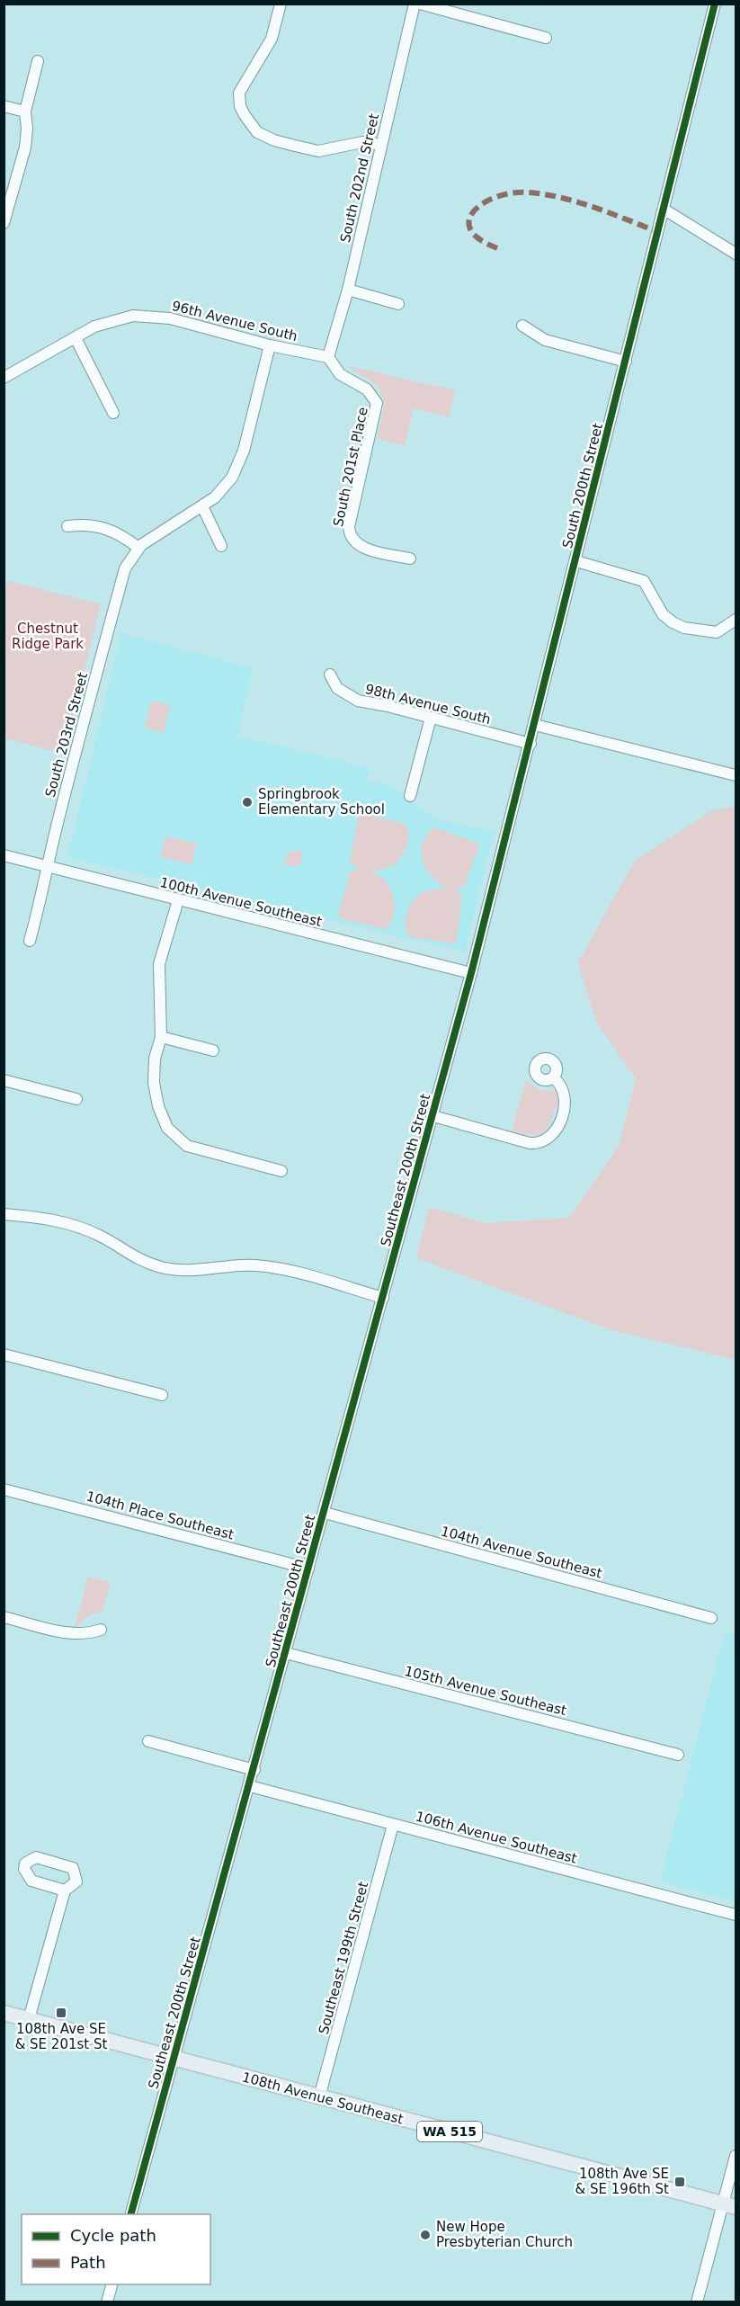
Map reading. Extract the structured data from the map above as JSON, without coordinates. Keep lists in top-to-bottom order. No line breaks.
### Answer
{"streets":{"main road":["108th Avenue Southeast","WA 515"],"street":["South 202nd Street","96th Avenue South","South 201st Place","South 200th Street","98th Avenue South","South 203rd Street","100th Avenue Southeast","Southeast 200th Street","104th Place Southeast","104th Avenue Southeast","105th Avenue Southeast","106th Avenue Southeast","Southeast 199th Street"]},"crossings":[["South 202nd Street","96th Avenue South"],["South 202nd Street","South 201st Place"],["96th Avenue South","South 201st Place"],["96th Avenue South","South 203rd Street"],["South 200th Street","98th Avenue South"],["South 200th Street","100th Avenue Southeast"],["South 200th Street","Southeast 200th Street"],["South 203rd Street","100th Avenue Southeast"],["100th Avenue Southeast","Southeast 200th Street"],["Southeast 200th Street","104th Place Southeast"],["Southeast 200th Street","104th Avenue Southeast"],["Southeast 200th Street","105th Avenue Southeast"],["Southeast 200th Street","106th Avenue Southeast"],["Southeast 200th Street","108th Avenue Southeast"],["106th Avenue Southeast","Southeast 199th Street"],["Southeast 199th Street","108th Avenue Southeast"]],"parks":["Chestnut Ridge Park"],"places":{"other":["Springbrook Elementary School","New Hope Presbyterian Church"],"transit":["108th Ave SE & SE 201st St","108th Ave SE & SE 196th St"]},"legend":["Cycle path","Path"]}
